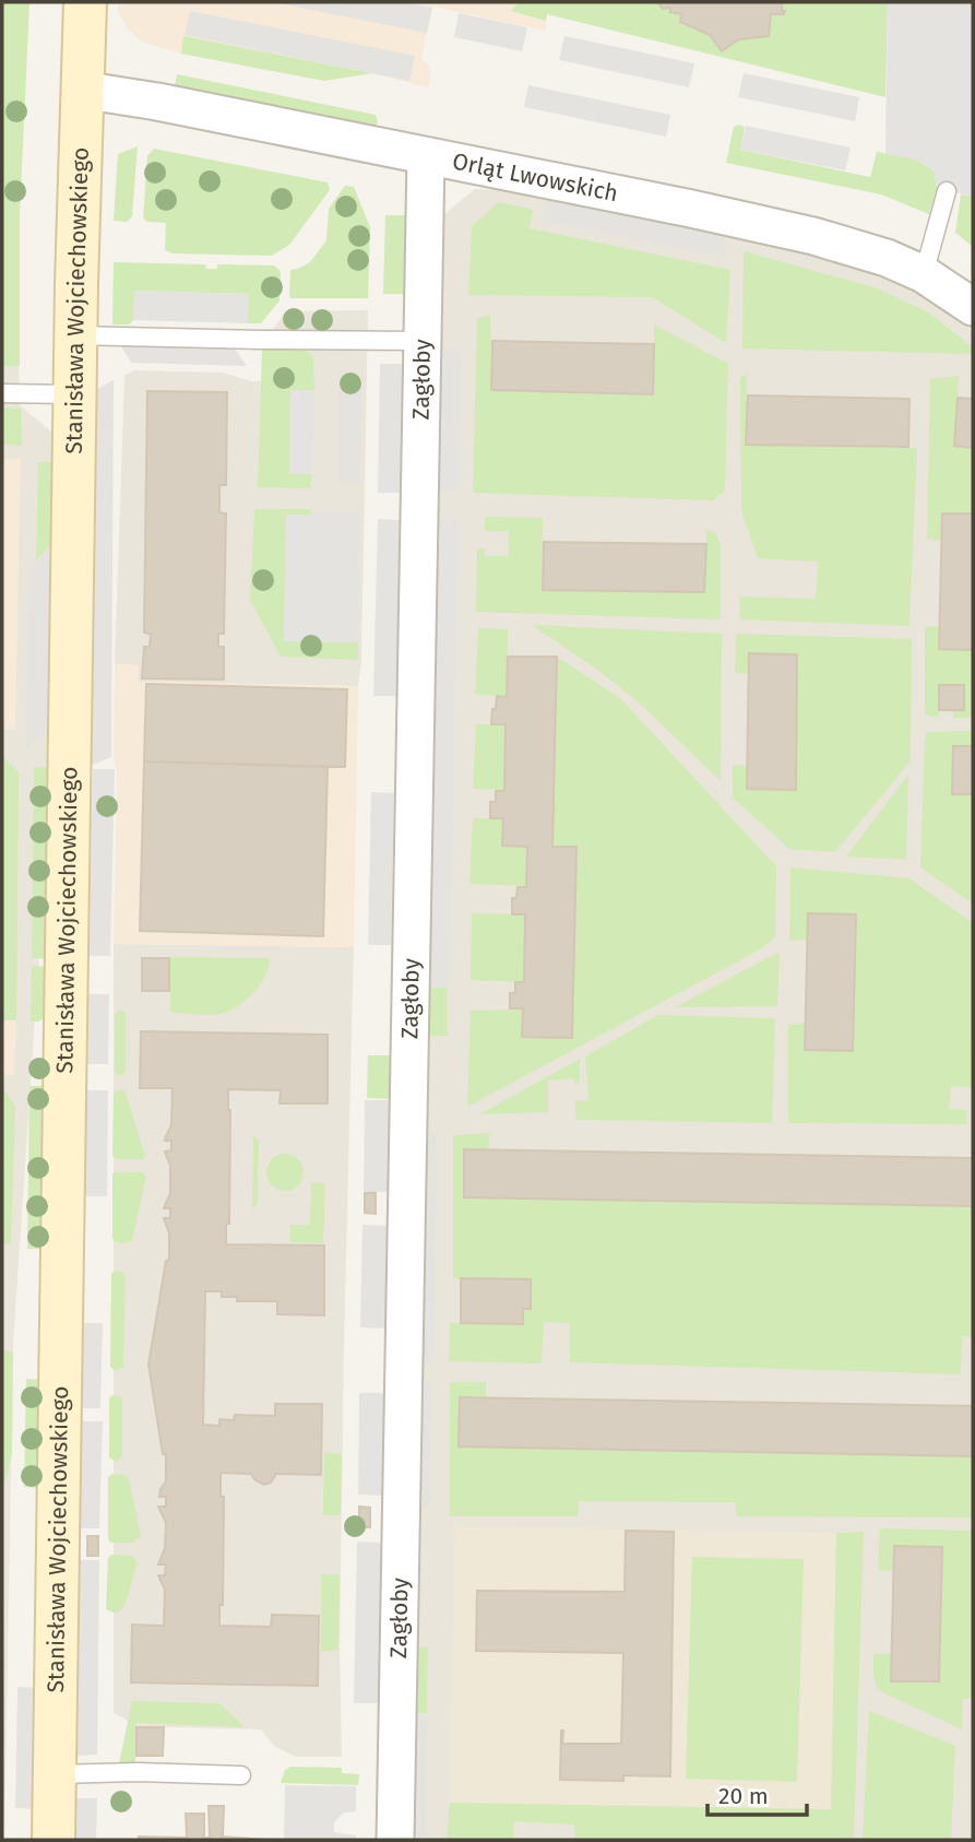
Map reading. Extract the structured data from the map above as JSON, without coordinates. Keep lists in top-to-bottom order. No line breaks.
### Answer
{"streets":{"street":["Orląt Lwowskich","Stanisława Wojciechowskiego","Zagłoby"]},"crossings":[["Orląt Lwowskich","Stanisława Wojciechowskiego"],["Orląt Lwowskich","Zagłoby"]],"scale_bar":"20 m"}
